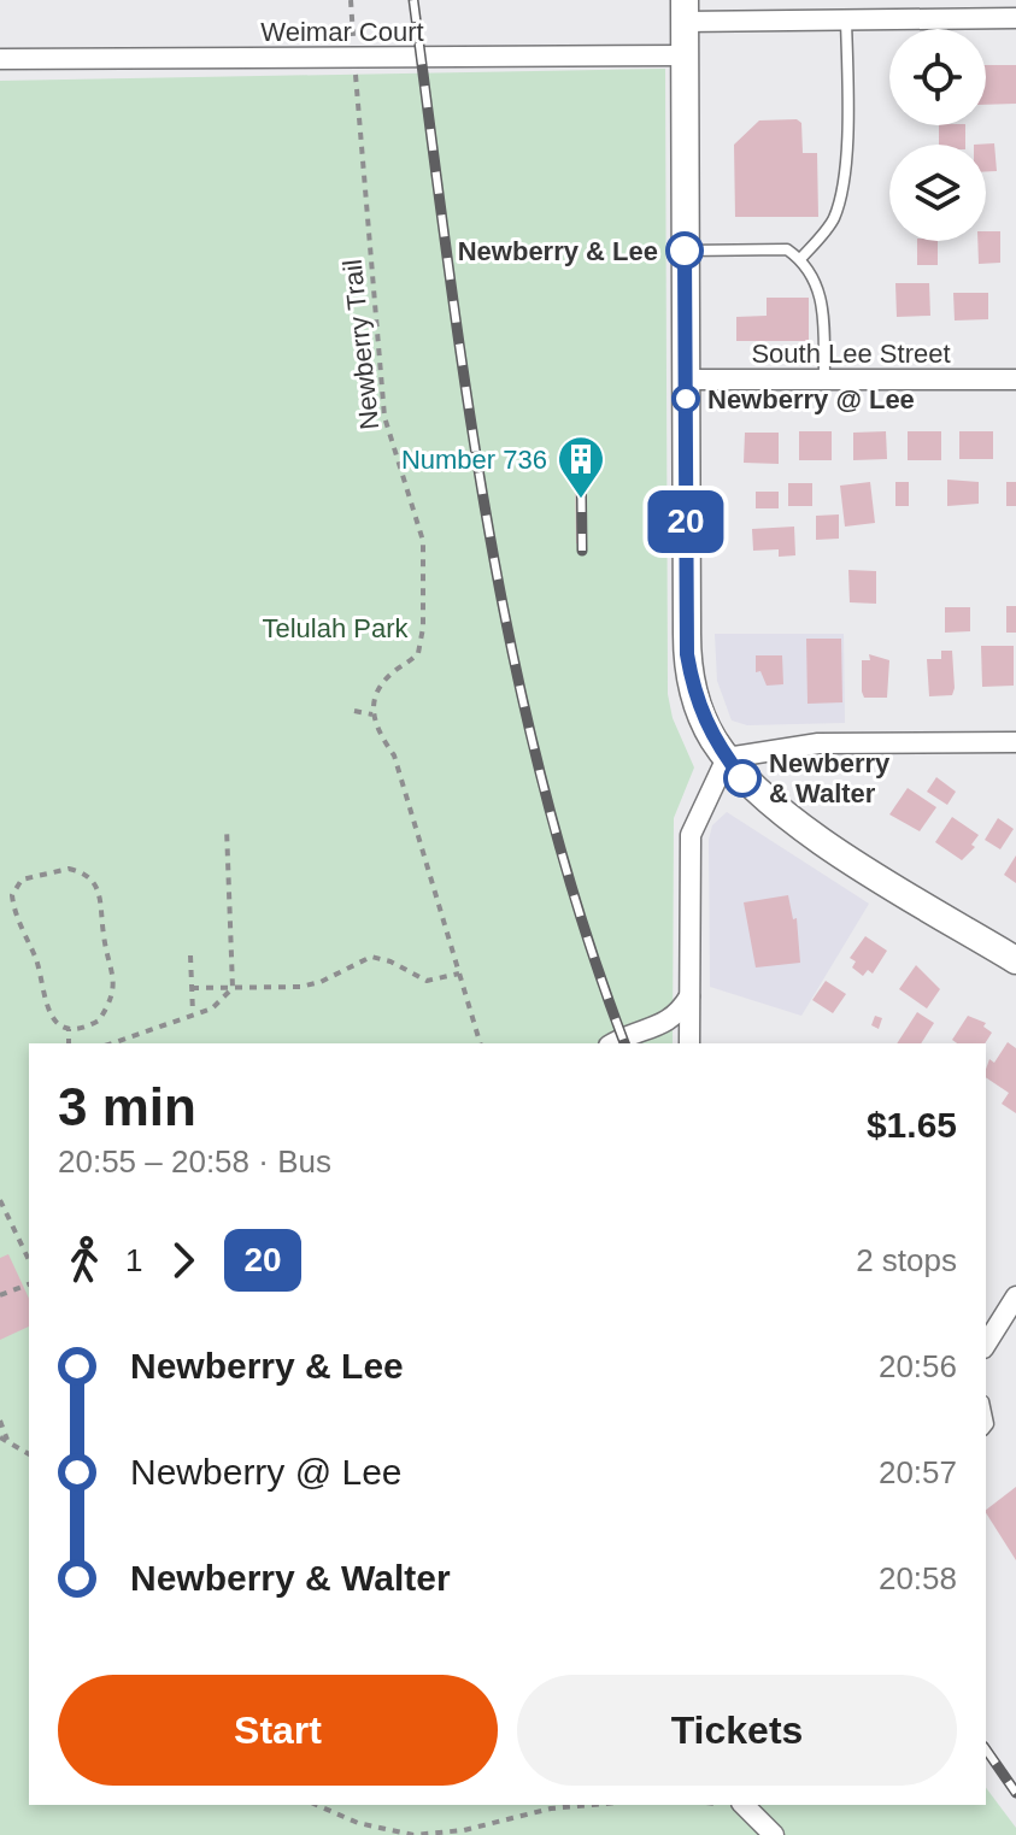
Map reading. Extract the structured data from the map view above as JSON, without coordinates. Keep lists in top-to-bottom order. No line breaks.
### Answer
{"streets":{"street":["Weimar Court","South Lee Street"],"path":["Newberry Trail"]},"crossings":[["Weimar Court","Newberry Trail"]],"parks":["Telulah Park"],"places":{"other":["Newberry & Lee","Newberry @ Lee","Newberry & Walter"],"building":["Number 736"]},"lines":["bus line 20"],"page":{"on_map":"20","heading":["3 min","20:55 – 20:58 · Bus","$1.65"],"legs":["1","20","2 stops"],"list":[{"name":"Newberry & Lee","value":"20:56"},{"name":"Newberry @ Lee","value":"20:57"},{"name":"Newberry & Walter","value":"20:58"}],"buttons":["Start","Tickets"]}}
